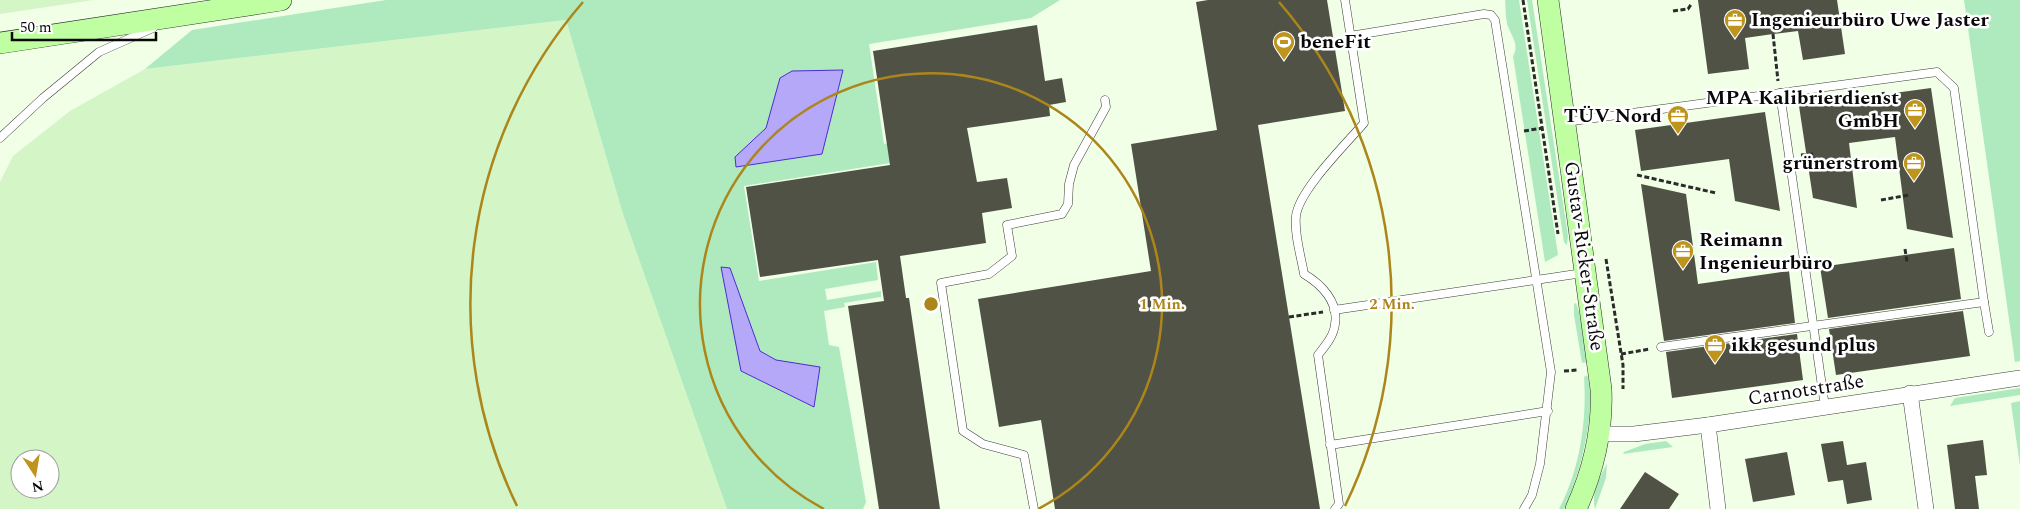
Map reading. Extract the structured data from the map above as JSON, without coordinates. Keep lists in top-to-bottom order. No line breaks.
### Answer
{"streets":{"street":["Gustav-Ricker-Straße","Carnotstraße"]},"crossings":[["Gustav-Ricker-Straße","Carnotstraße"]],"places":{"office":["Ingenieurbüro Uwe Jaster","MPA Kalibrierdienst GmbH","TÜV Nord","grünerstrom","Reimann Ingenieurbüro","ikk gesund plus"],"sports":["beneFit"]},"scale_bar":"50 m","north":"bottom","rings":["1 Min.","2 Min."]}
